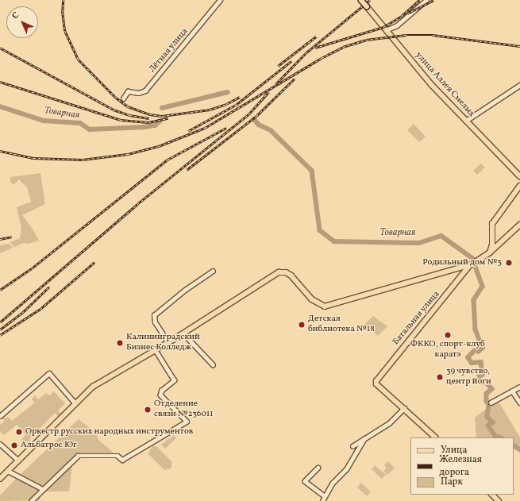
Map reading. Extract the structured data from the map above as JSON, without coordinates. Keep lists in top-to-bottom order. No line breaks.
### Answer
{"streets":{"main road":["улица Аллея Смелых","Батальная улица"],"street":["Лётная улица"]},"water":["Товарная"],"places":["Родильный дом №3","Детская библиотека №18","ФККО, спорт-клуб каратэ","Калининградский Бизнес Колледж","39 чувство, центр йоги","Отделение связи №236011","Оркестр русских народных инструментов","Альбатрос Юг"],"legend":["Улица","Железная дорога","Парк"],"north":"top left"}
